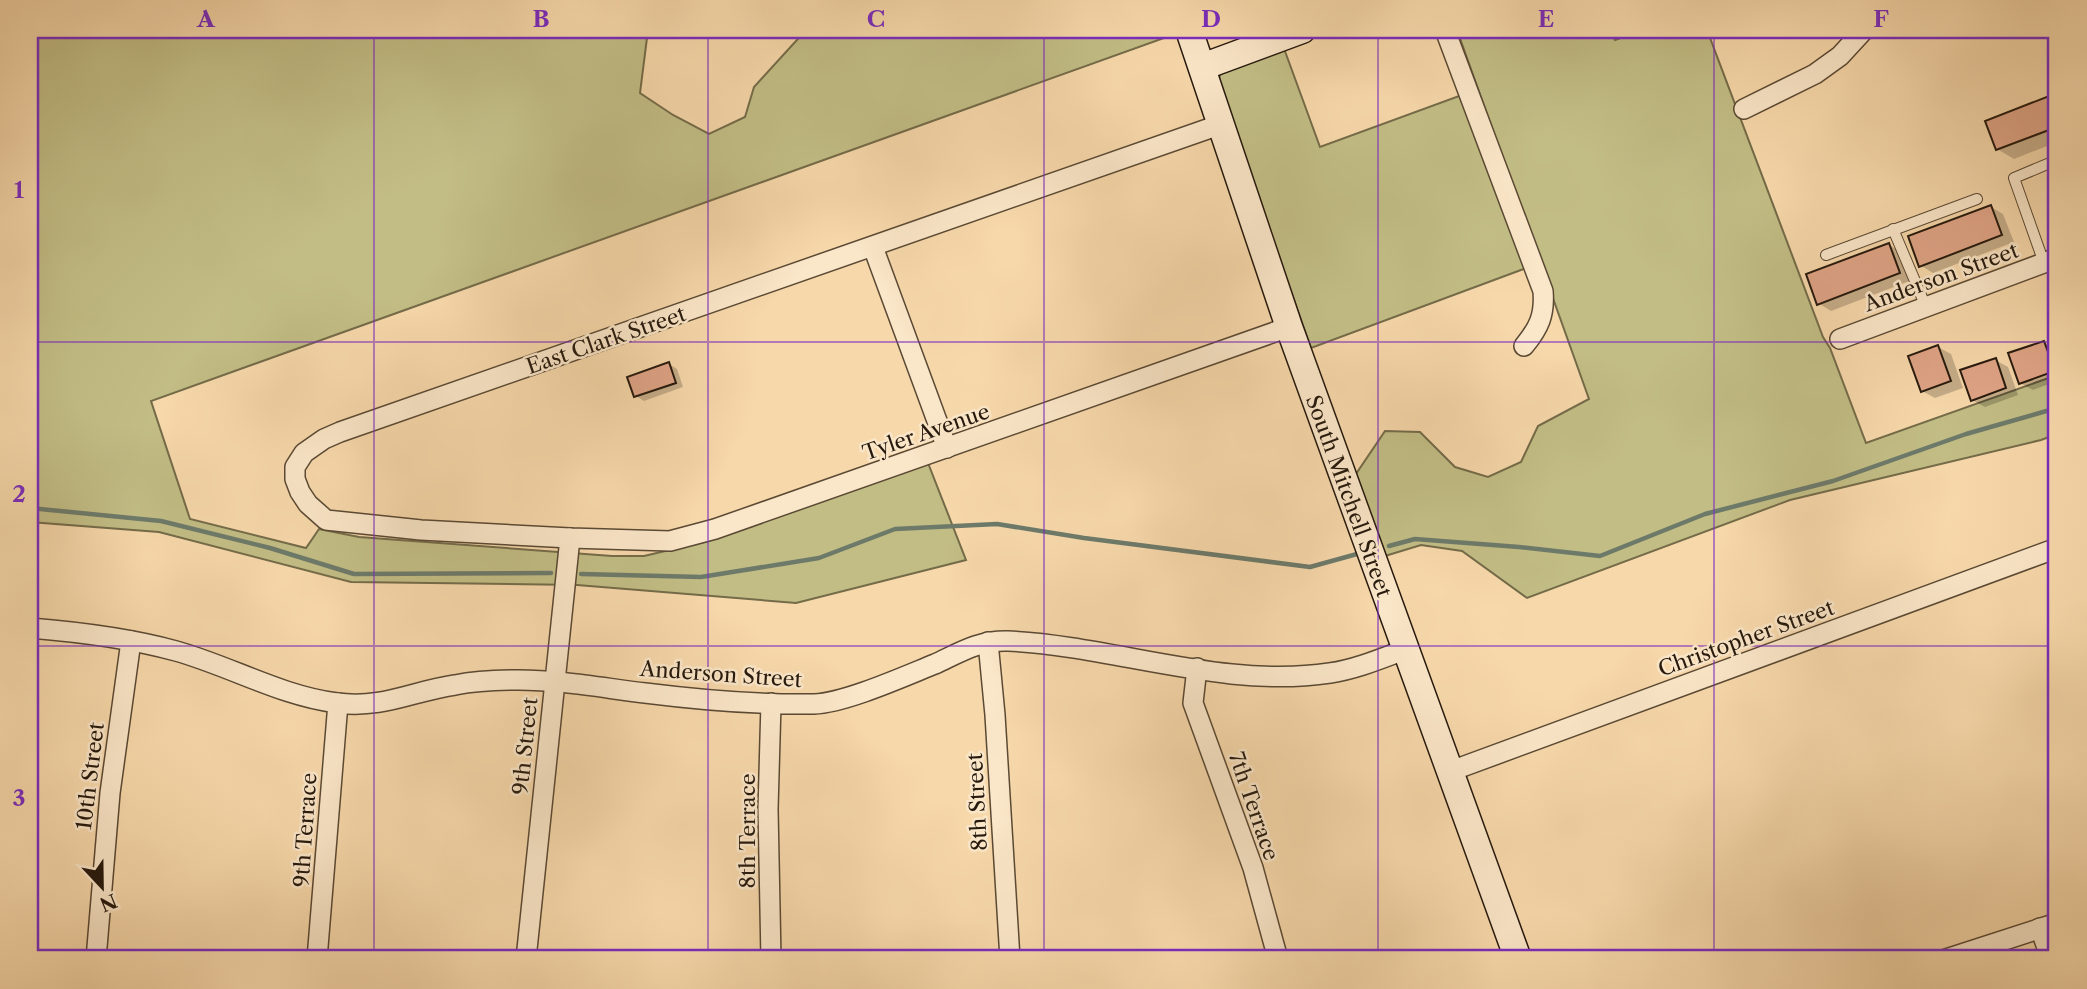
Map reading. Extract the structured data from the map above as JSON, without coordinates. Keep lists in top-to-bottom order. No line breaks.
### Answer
{"streets":{"street":["Anderson Street","East Clark Street","Tyler Avenue","South Mitchell Street","Christopher Street","9th Street","10th Street","8th Street","7th Terrace","9th Terrace","8th Terrace"]},"crossings":[["Anderson Street","South Mitchell Street"],["Anderson Street","9th Street"],["Anderson Street","10th Street"],["Anderson Street","8th Street"],["Anderson Street","7th Terrace"],["Anderson Street","9th Terrace"],["Anderson Street","8th Terrace"],["East Clark Street","Tyler Avenue"],["East Clark Street","South Mitchell Street"],["East Clark Street","9th Street"],["Tyler Avenue","South Mitchell Street"],["Tyler Avenue","9th Street"],["South Mitchell Street","Christopher Street"]],"north":"bottom","grid":{"columns":["A","B","C","D","E","F"],"rows":["1","2","3"]}}
